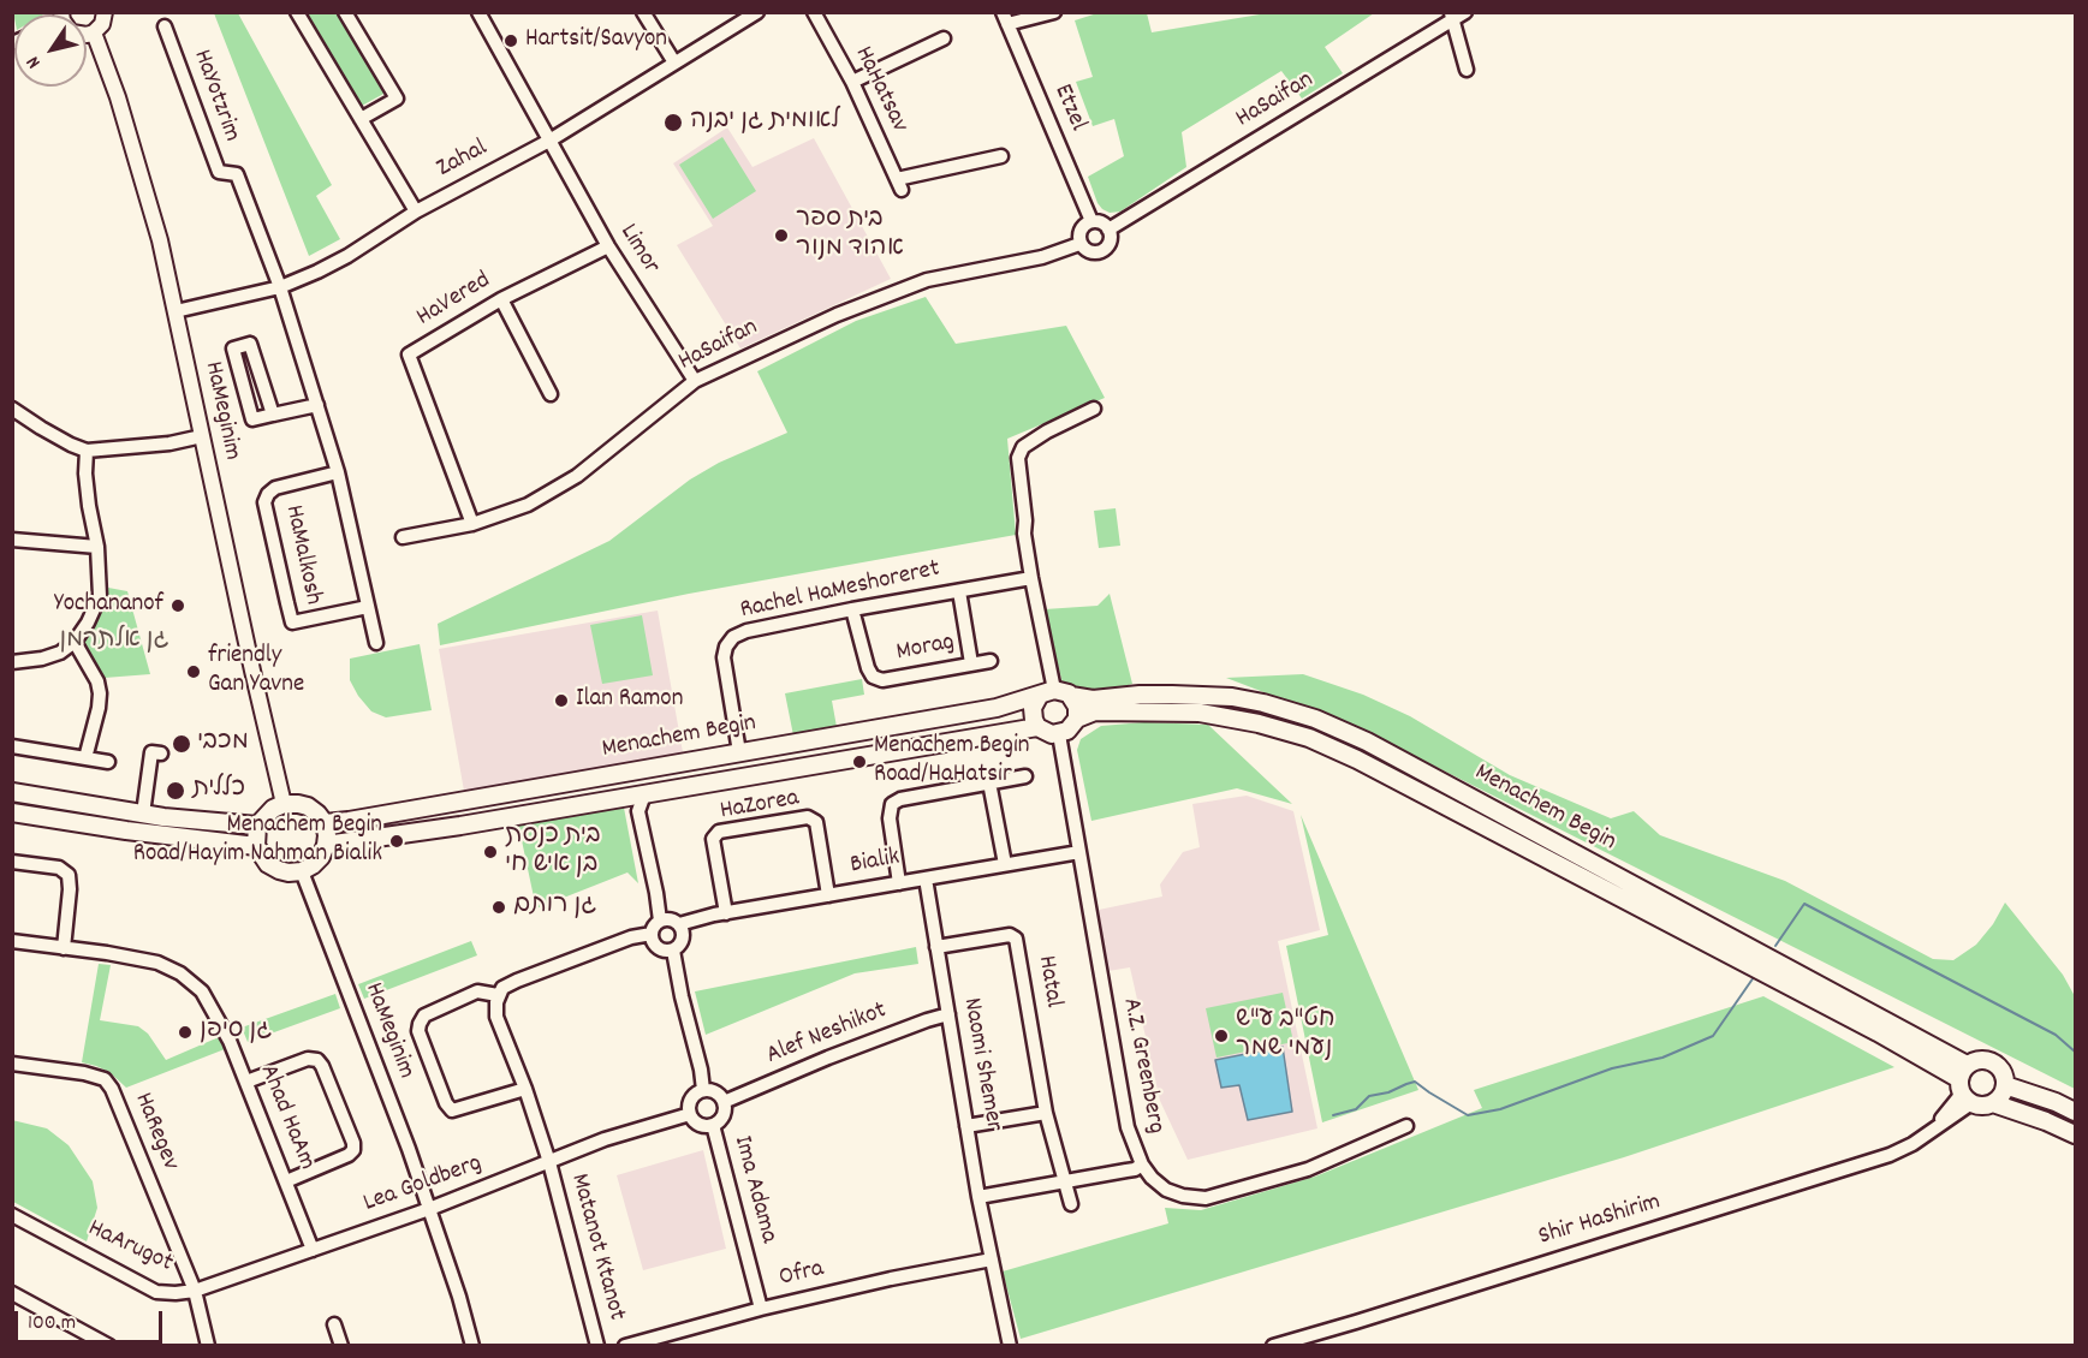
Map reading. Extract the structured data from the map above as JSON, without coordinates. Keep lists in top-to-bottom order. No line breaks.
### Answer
{"streets":{"main road":["Menachem Begin"],"street":["HaHatsav","HaYotzrim","HaSaifan","Etzel","Zahal","Limor","HaVered","HaMeginim","HaMalkosh","Rachel HaMeshoreret","Morag","HaZorea","Bialik","Hatal","Alef Neshikot","Naomi Shemer","A.Z. Greenberg","Ahad HaAm","HaRegev","Lea Goldberg","Ima Adama","Shir HaShirim","HaArugot","Matanot Ktanot","Ofra"]},"crossings":[["HaYotzrim","Zahal"],["HaYotzrim","HaMalkosh"],["HaSaifan","Etzel"],["HaSaifan","Limor"],["HaSaifan","HaVered"],["Zahal","Limor"],["Zahal","HaMeginim"],["Zahal","HaMalkosh"],["Limor","HaVered"],["HaMeginim","Menachem Begin"],["HaMeginim","Lea Goldberg"],["Rachel HaMeshoreret","Morag"],["Rachel HaMeshoreret","Menachem Begin"],["Menachem Begin","A.Z. Greenberg"],["Menachem Begin","Shir HaShirim"],["HaZorea","Bialik"],["Bialik","Naomi Shemer"],["Bialik","A.Z. Greenberg"],["Hatal","Naomi Shemer"],["Alef Neshikot","Naomi Shemer"],["Alef Neshikot","Ima Adama"],["Naomi Shemer","Ofra"],["Ahad HaAm","Lea Goldberg"],["Ahad HaAm","HaArugot"],["HaRegev","HaArugot"],["Lea Goldberg","HaArugot"],["Lea Goldberg","Matanot Ktanot"],["Ima Adama","Ofra"]],"parks":["גן אלתרמן"],"places":["Hartsit/Savyon","לאומית גן יבנה","בית ספר אהוד מנור","Yochananof","friendly Gan Yavne","Ilan Ramon","מכבי","Menachem Begin Road/HaHatsir","כללית","Menachem Begin Road/Hayim Nahman Bialik","בית כנסת בן איש חי","גן רותם","גן סיפן","חט\"ב ע\"ש נעמי שמר"],"scale_bar":"100 m","north":"bottom left"}
